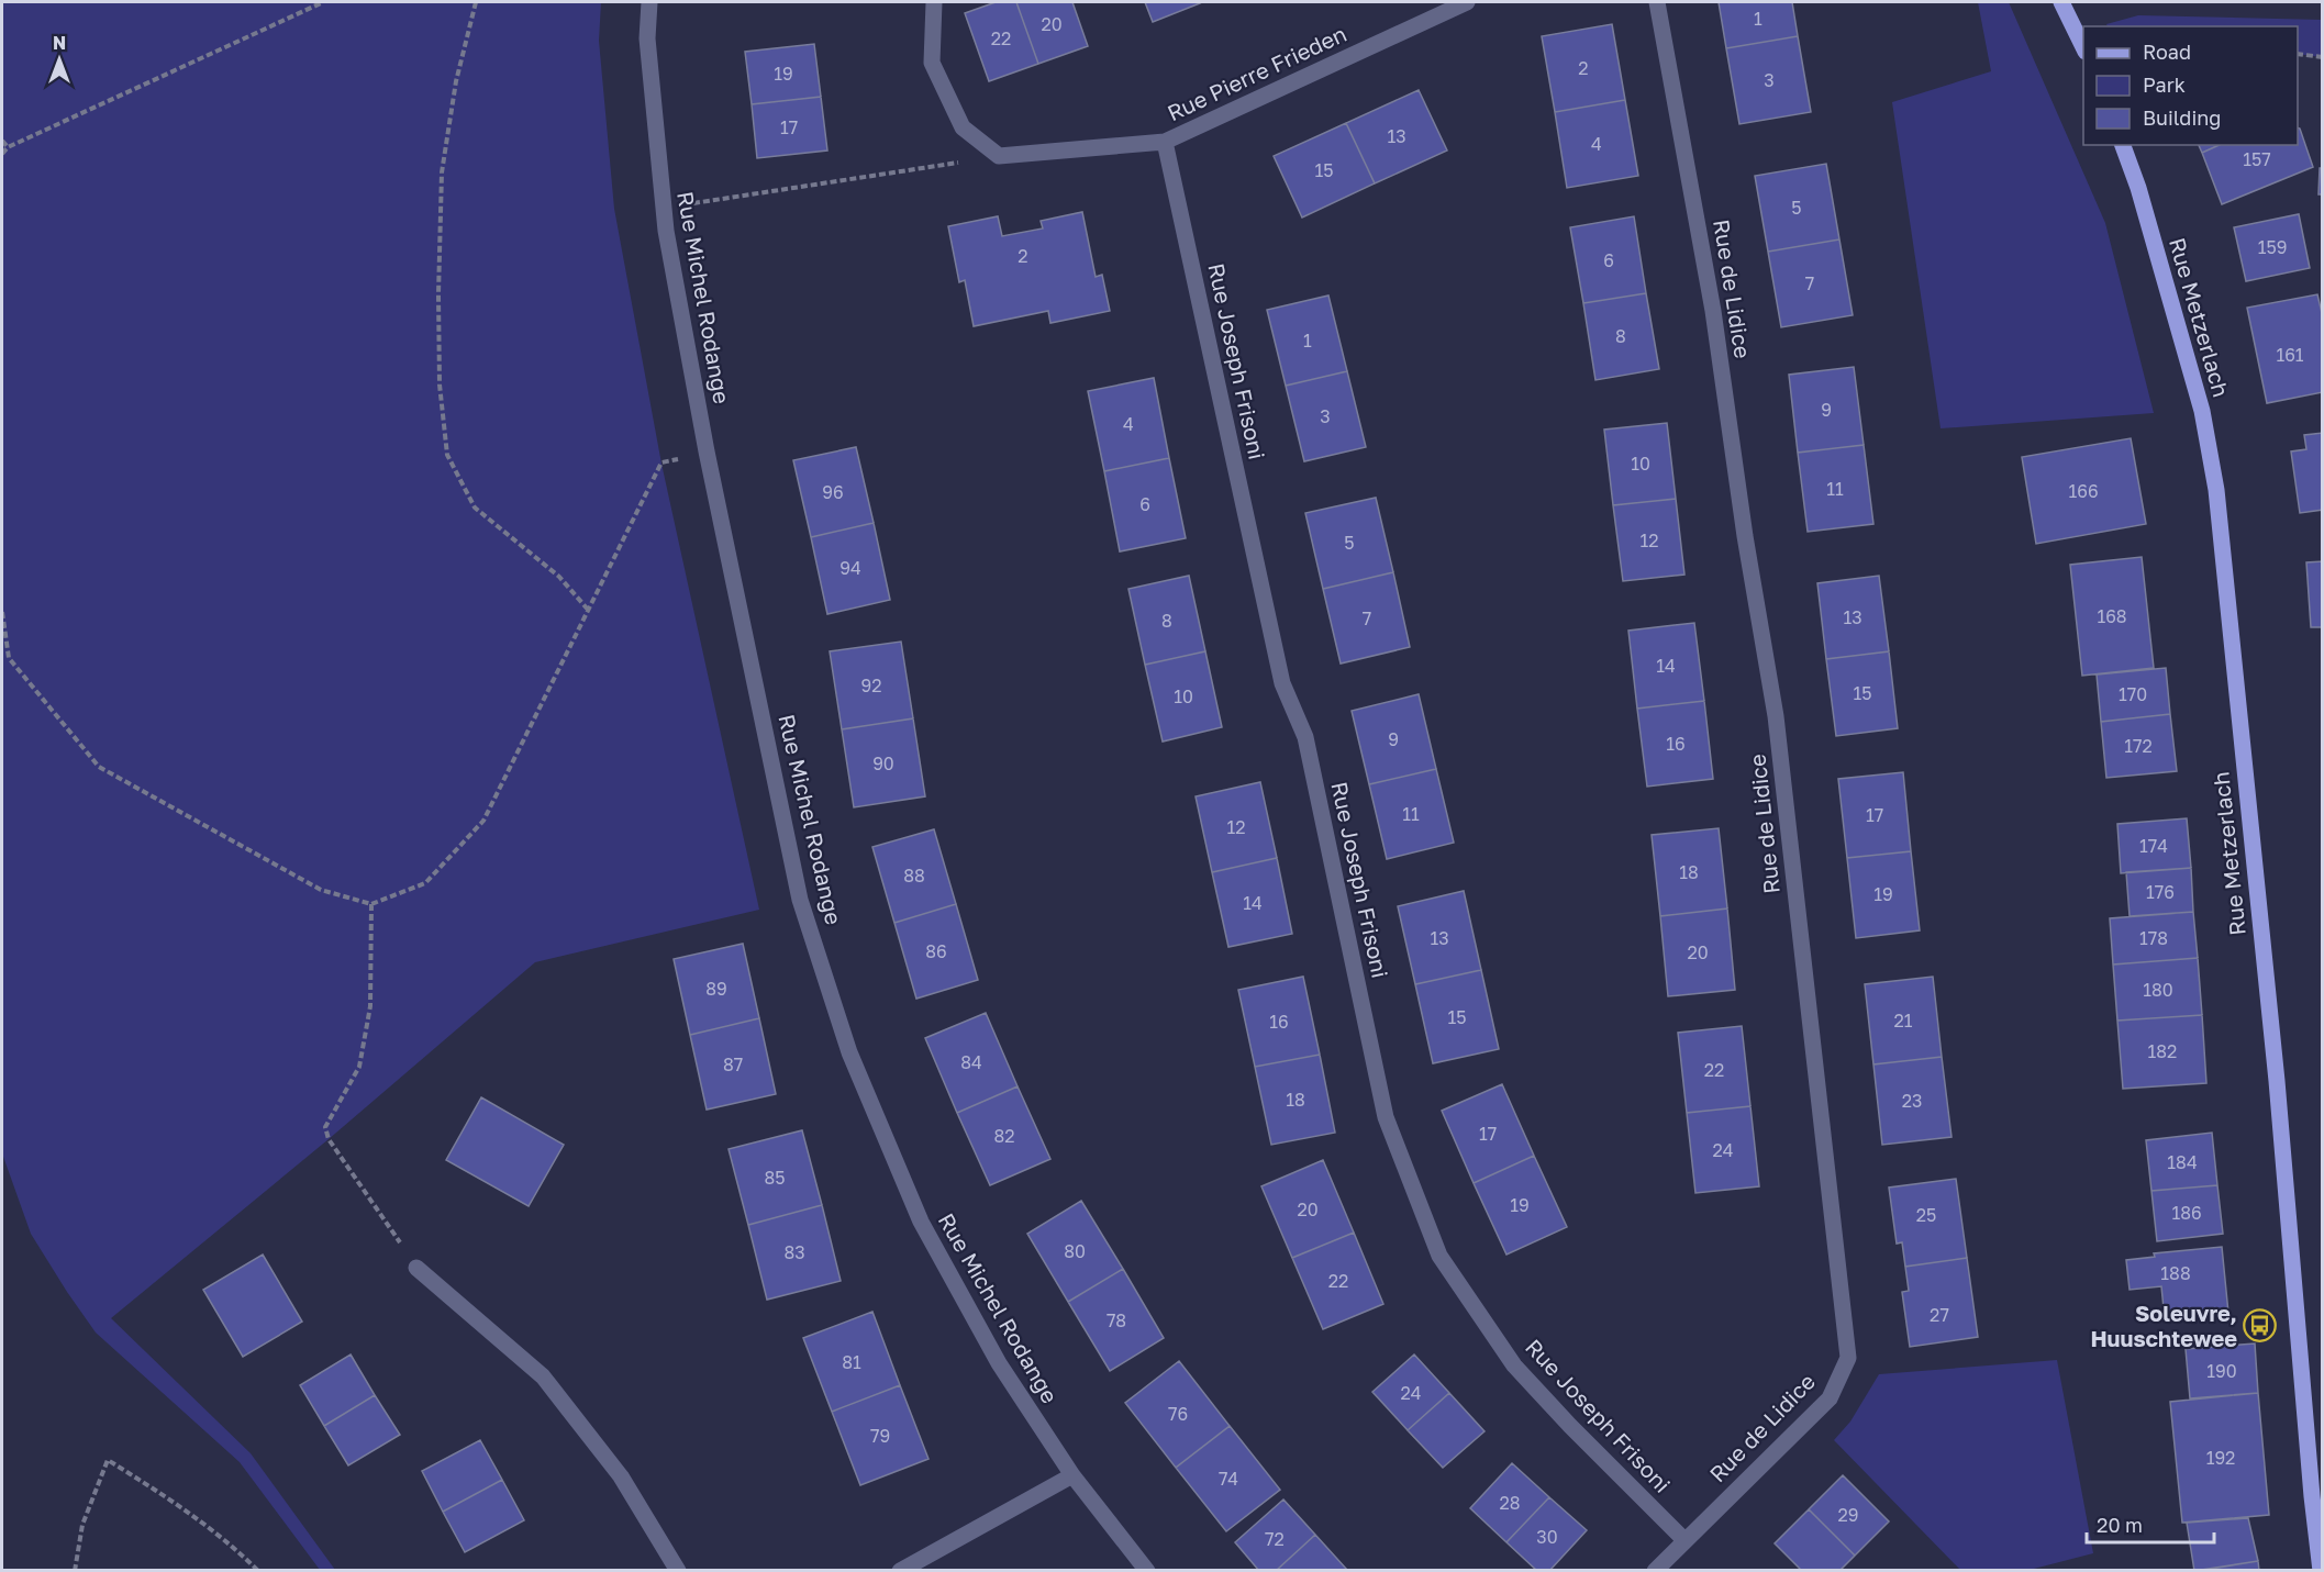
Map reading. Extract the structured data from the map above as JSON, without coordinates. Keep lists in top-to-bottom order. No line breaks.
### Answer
{"streets":{"main road":["Rue Metzerlach"],"street":["Rue Pierre Frieden","Rue de Lidice","Rue Michel Rodange","Rue Joseph Frisoni"]},"crossings":[["Rue Pierre Frieden","Rue Joseph Frisoni"],["Rue de Lidice","Rue Joseph Frisoni"]],"places":{"bus stop":["Soleuvre, Huuschtewee"]},"house_numbers":["1","20","22","2","19","3","17","13","4","157","15","5","159","2","6","7","8","1","161","9","3","4","10","11","166","96","6","12","5","94","168","13","7","8","14","92","15","170","10","9","16","172","90","11","17","12","174","18","88","176","19","14","13","178","86","20","89","180","15","21","16","182","84","87","22","18","23","17","82","24","184","85","19","20","186","25","80","83","188","22","27","78","81","190","24","76","79","192","74","28","29","30","72"],"legend":["Road","Park","Building"],"scale_bar":"20 m","north":"top"}
